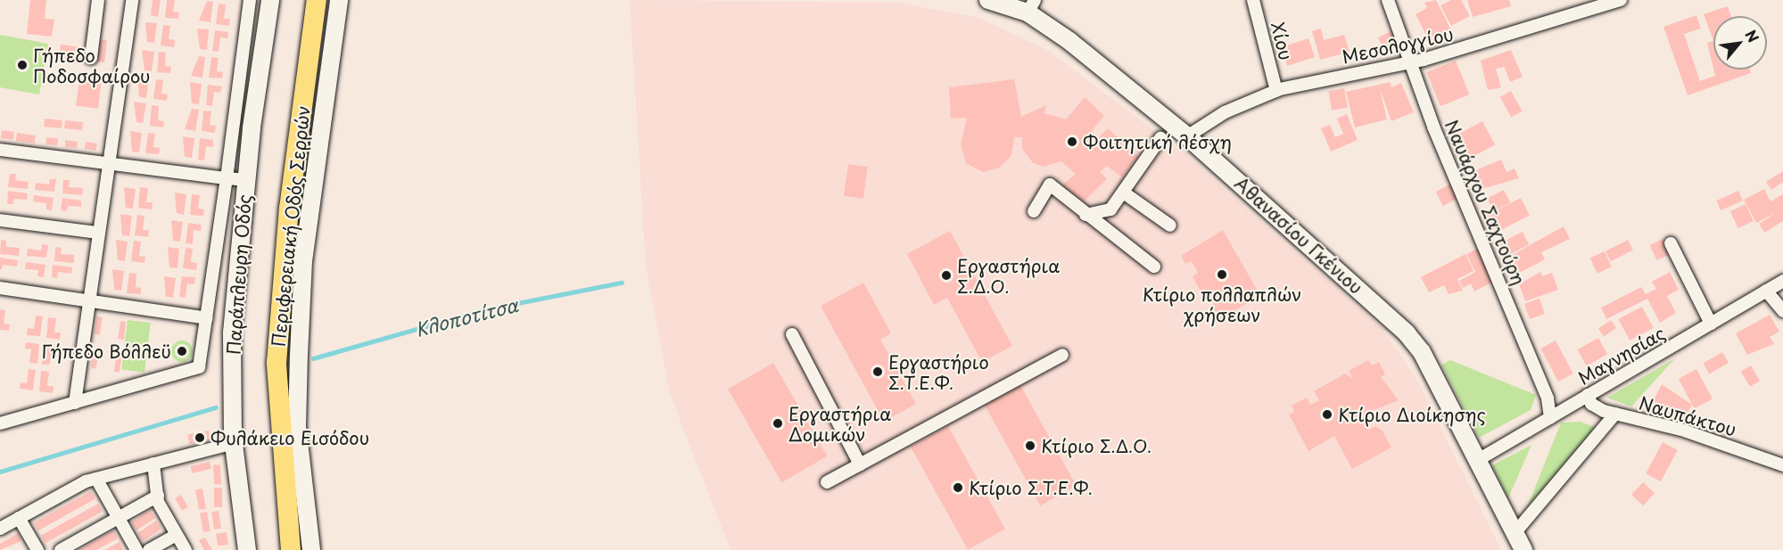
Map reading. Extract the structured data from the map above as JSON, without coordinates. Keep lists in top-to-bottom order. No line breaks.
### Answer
{"streets":{"main road":["Περιφερειακή Οδός Σερρών"],"street":["Χίου","Μεσολογγίου","Ναυάρχου Σαχτούρη","Αθανασίου Γκένιου","Παράπλευρη Οδός","Μαγνησίας","Ναυπάκτου"]},"crossings":[["Χίου","Μεσολογγίου"],["Μεσολογγίου","Ναυάρχου Σαχτούρη"],["Μεσολογγίου","Αθανασίου Γκένιου"],["Ναυάρχου Σαχτούρη","Μαγνησίας"],["Αθανασίου Γκένιου","Μαγνησίας"],["Μαγνησίας","Ναυπάκτου"]],"water":["Κλοποτίτσα"],"places":["Γήπεδο Ποδοσφαίρου","Φοιτητική λέσχη","Κτίριο πολλαπλών χρήσεων","Εργαστήρια Σ.Δ.Ο.","Γήπεδο Βόλλεϋ","Εργαστήριο Σ.Τ.Ε.Φ.","Κτίριο Διοίκησης","Εργαστήρια Δομικών","Φυλάκειο Εισόδου","Κτίριο Σ.Δ.Ο.","Κτίριο Σ.Τ.Ε.Φ."],"north":"top right"}
